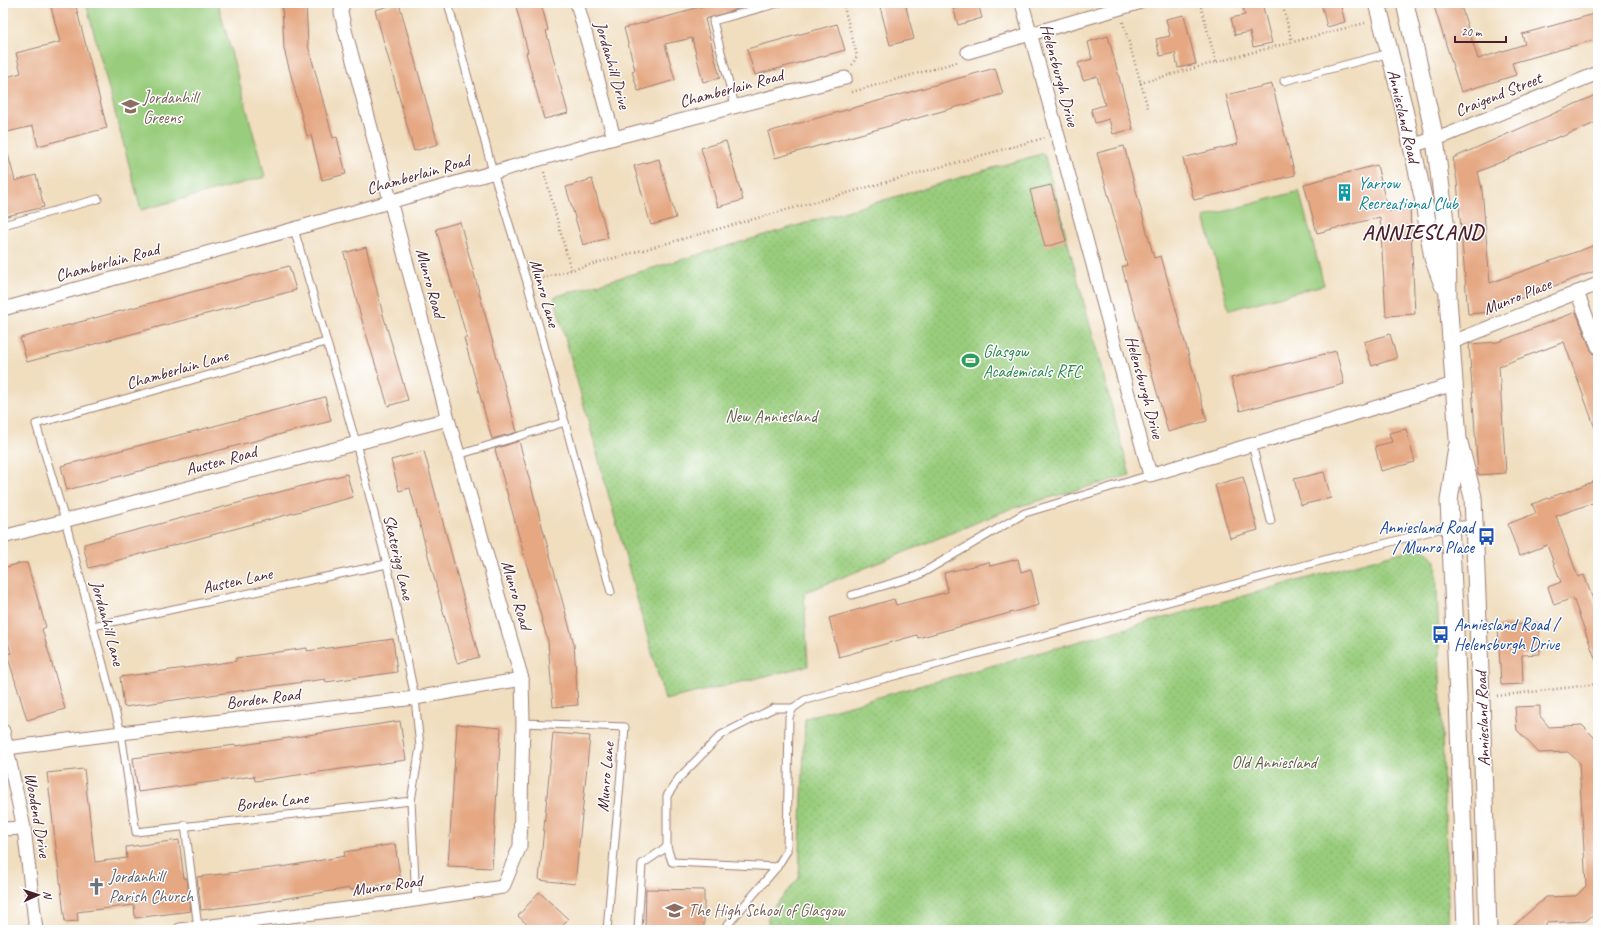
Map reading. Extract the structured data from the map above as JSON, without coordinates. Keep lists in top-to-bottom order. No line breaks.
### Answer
{"streets":{"street":["Jordanhill Drive","Helensburgh Drive","Chamberlain Road","Craigend Street","Anniesland Road","Munro Road","Munro Place","Austen Road","Borden Road","Woodend Drive"],"lane":["Munro Lane","Chamberlain Lane","Skaterigg Lane","Austen Lane","Jordanhill Lane","Borden Lane"]},"crossings":[["Jordanhill Drive","Chamberlain Road"],["Chamberlain Road","Munro Road"],["Chamberlain Road","Munro Lane"],["Chamberlain Road","Skaterigg Lane"],["Craigend Street","Anniesland Road"],["Anniesland Road","Munro Place"],["Munro Road","Munro Lane"],["Munro Road","Austen Road"],["Munro Road","Skaterigg Lane"],["Munro Road","Borden Road"],["Chamberlain Lane","Skaterigg Lane"],["Chamberlain Lane","Jordanhill Lane"],["Austen Road","Skaterigg Lane"],["Austen Road","Jordanhill Lane"],["Skaterigg Lane","Austen Lane"],["Skaterigg Lane","Borden Road"],["Skaterigg Lane","Borden Lane"],["Austen Lane","Jordanhill Lane"],["Jordanhill Lane","Borden Road"],["Jordanhill Lane","Borden Lane"],["Borden Road","Woodend Drive"]],"districts":["ANNIESLAND"],"parks":["New Anniesland","Old Anniesland"],"places":{"school or university":["Jordanhill Greens","The High School of Glasgow"],"building":["Yarrow Recreational Club"],"sports":["Glasgow Academicals RFC"],"bus stop":["Anniesland Road / Munro Place","Anniesland Road / Helensburgh Drive"],"church":["Jordanhill Parish Church"]},"scale_bar":"20 m","north":"right"}
